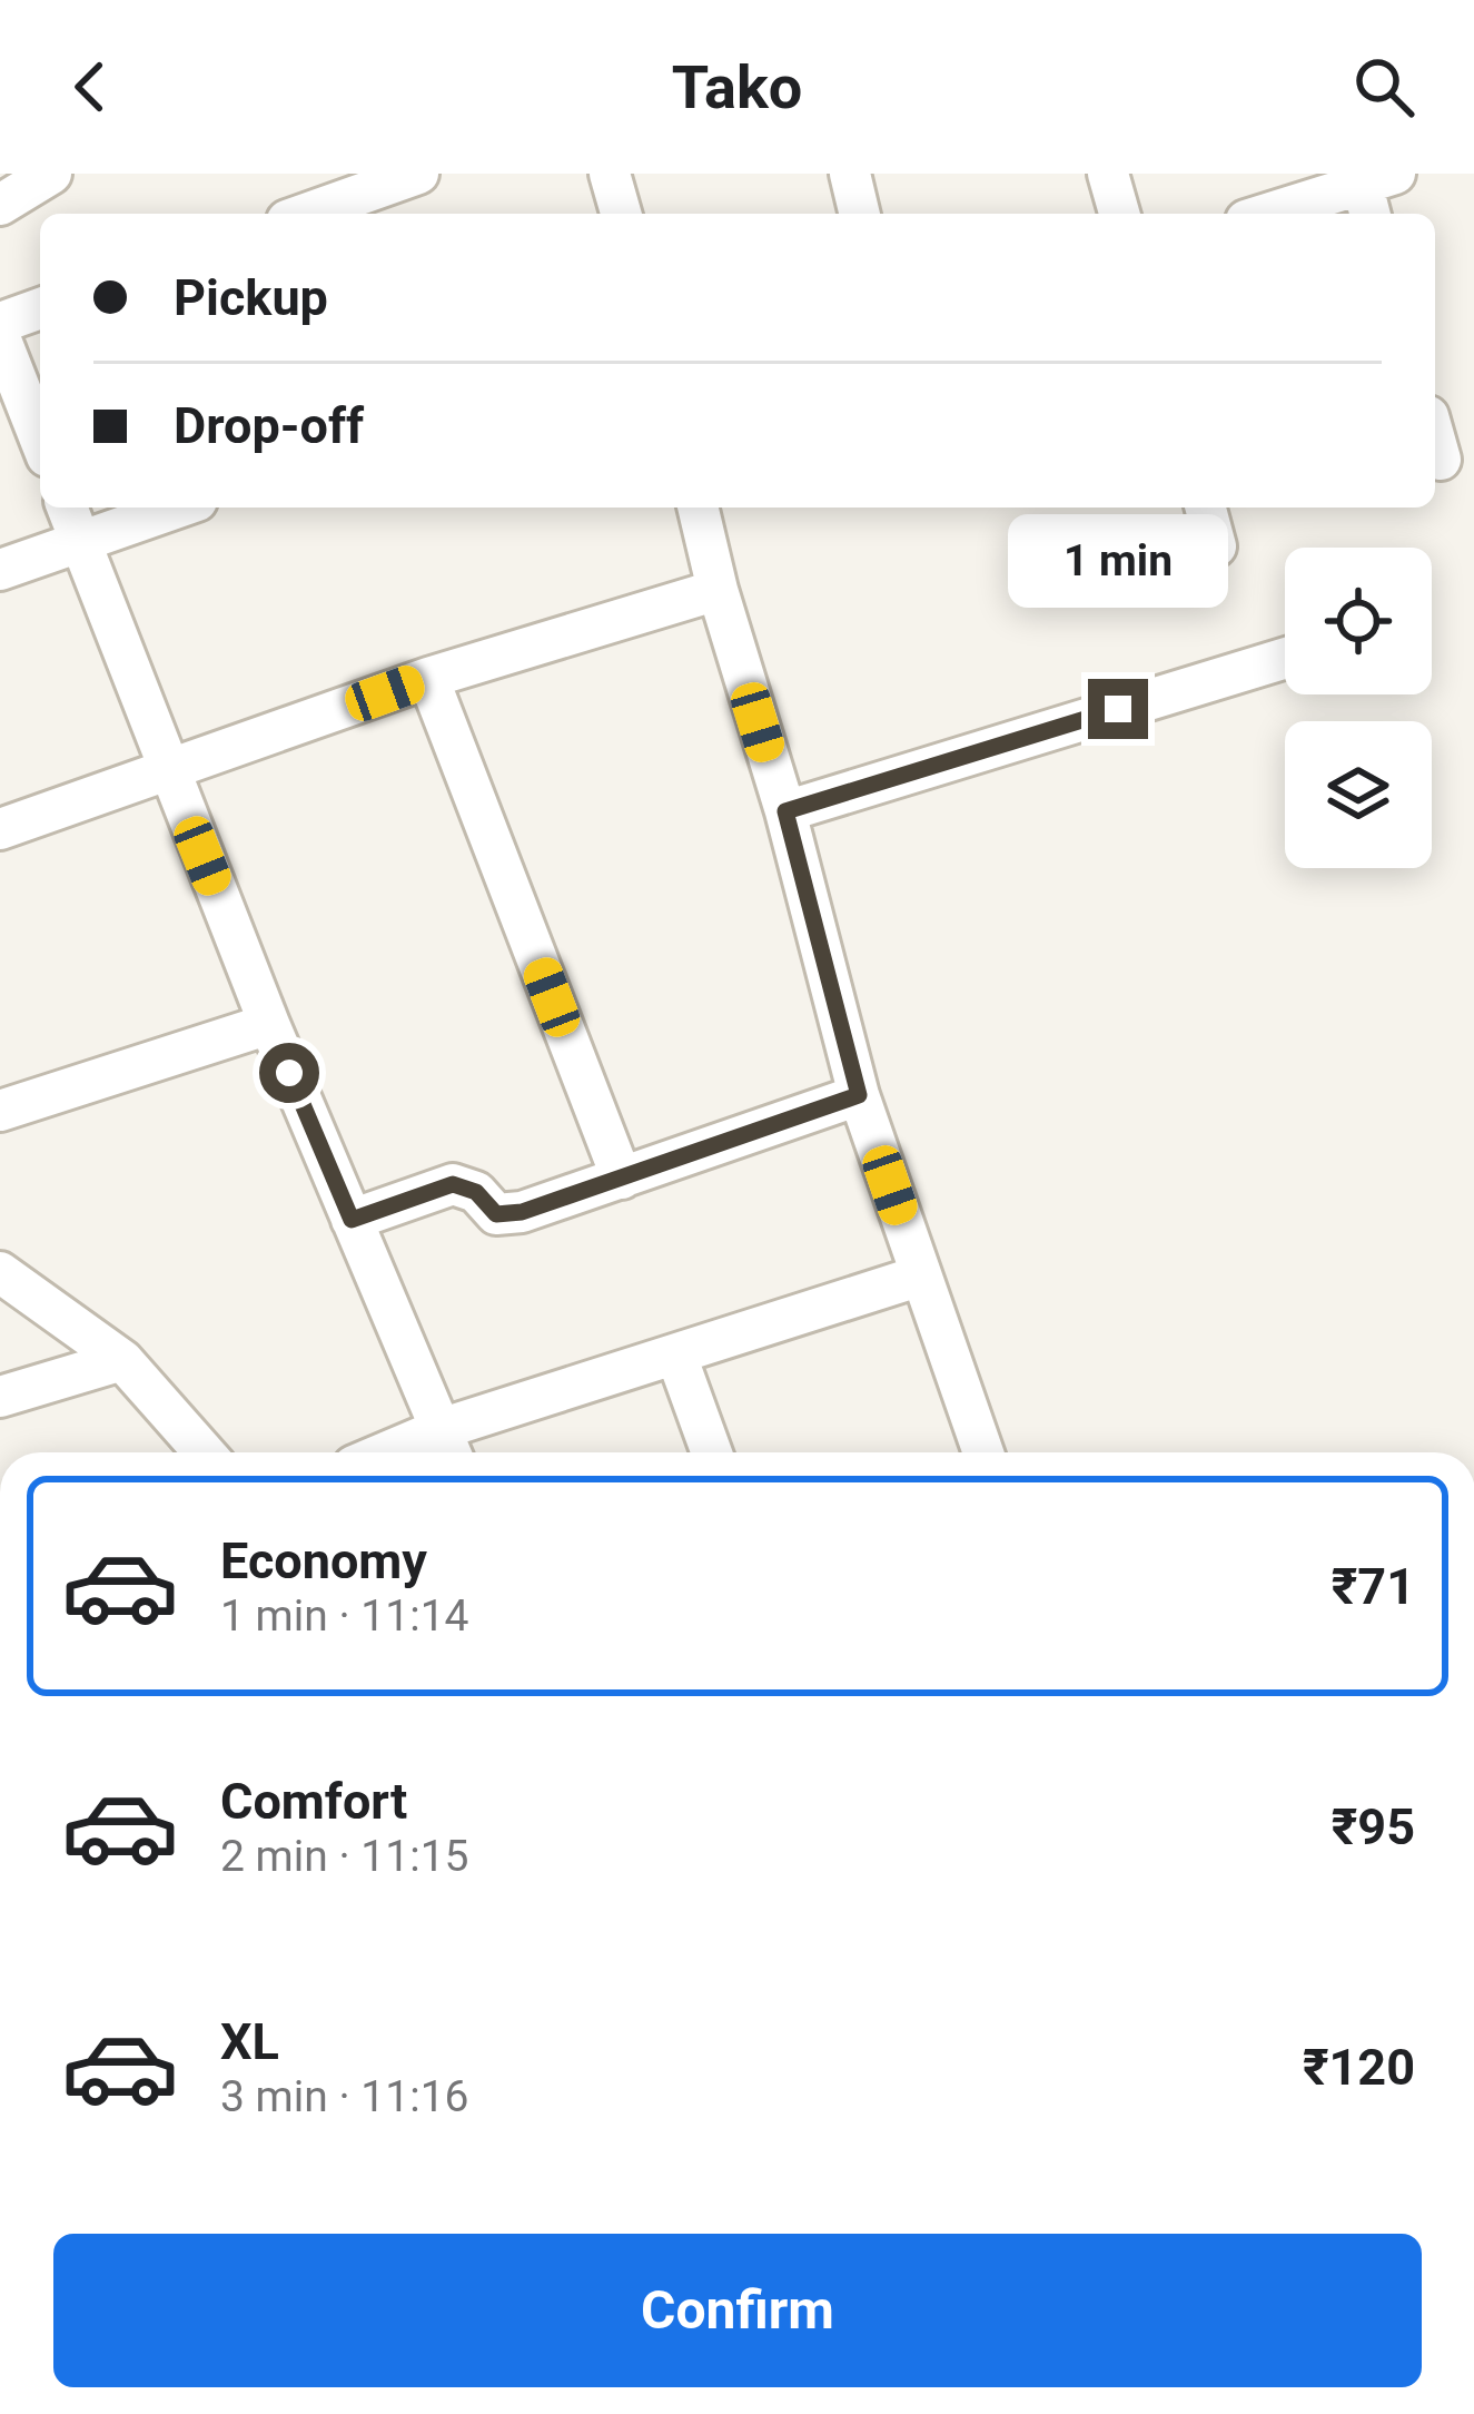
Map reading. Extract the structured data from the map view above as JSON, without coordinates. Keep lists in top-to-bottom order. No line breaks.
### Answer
{"page":{"header":"Tako","banner":["Pickup","Drop-off"],"bubble":"1 min","list":[{"name":"Economy","note":"1 min · 11:14","value":"₹71"},{"name":"Comfort","note":"2 min · 11:15","value":"₹95"},{"name":"XL","note":"3 min · 11:16","value":"₹120"}],"buttons":"Confirm"}}
